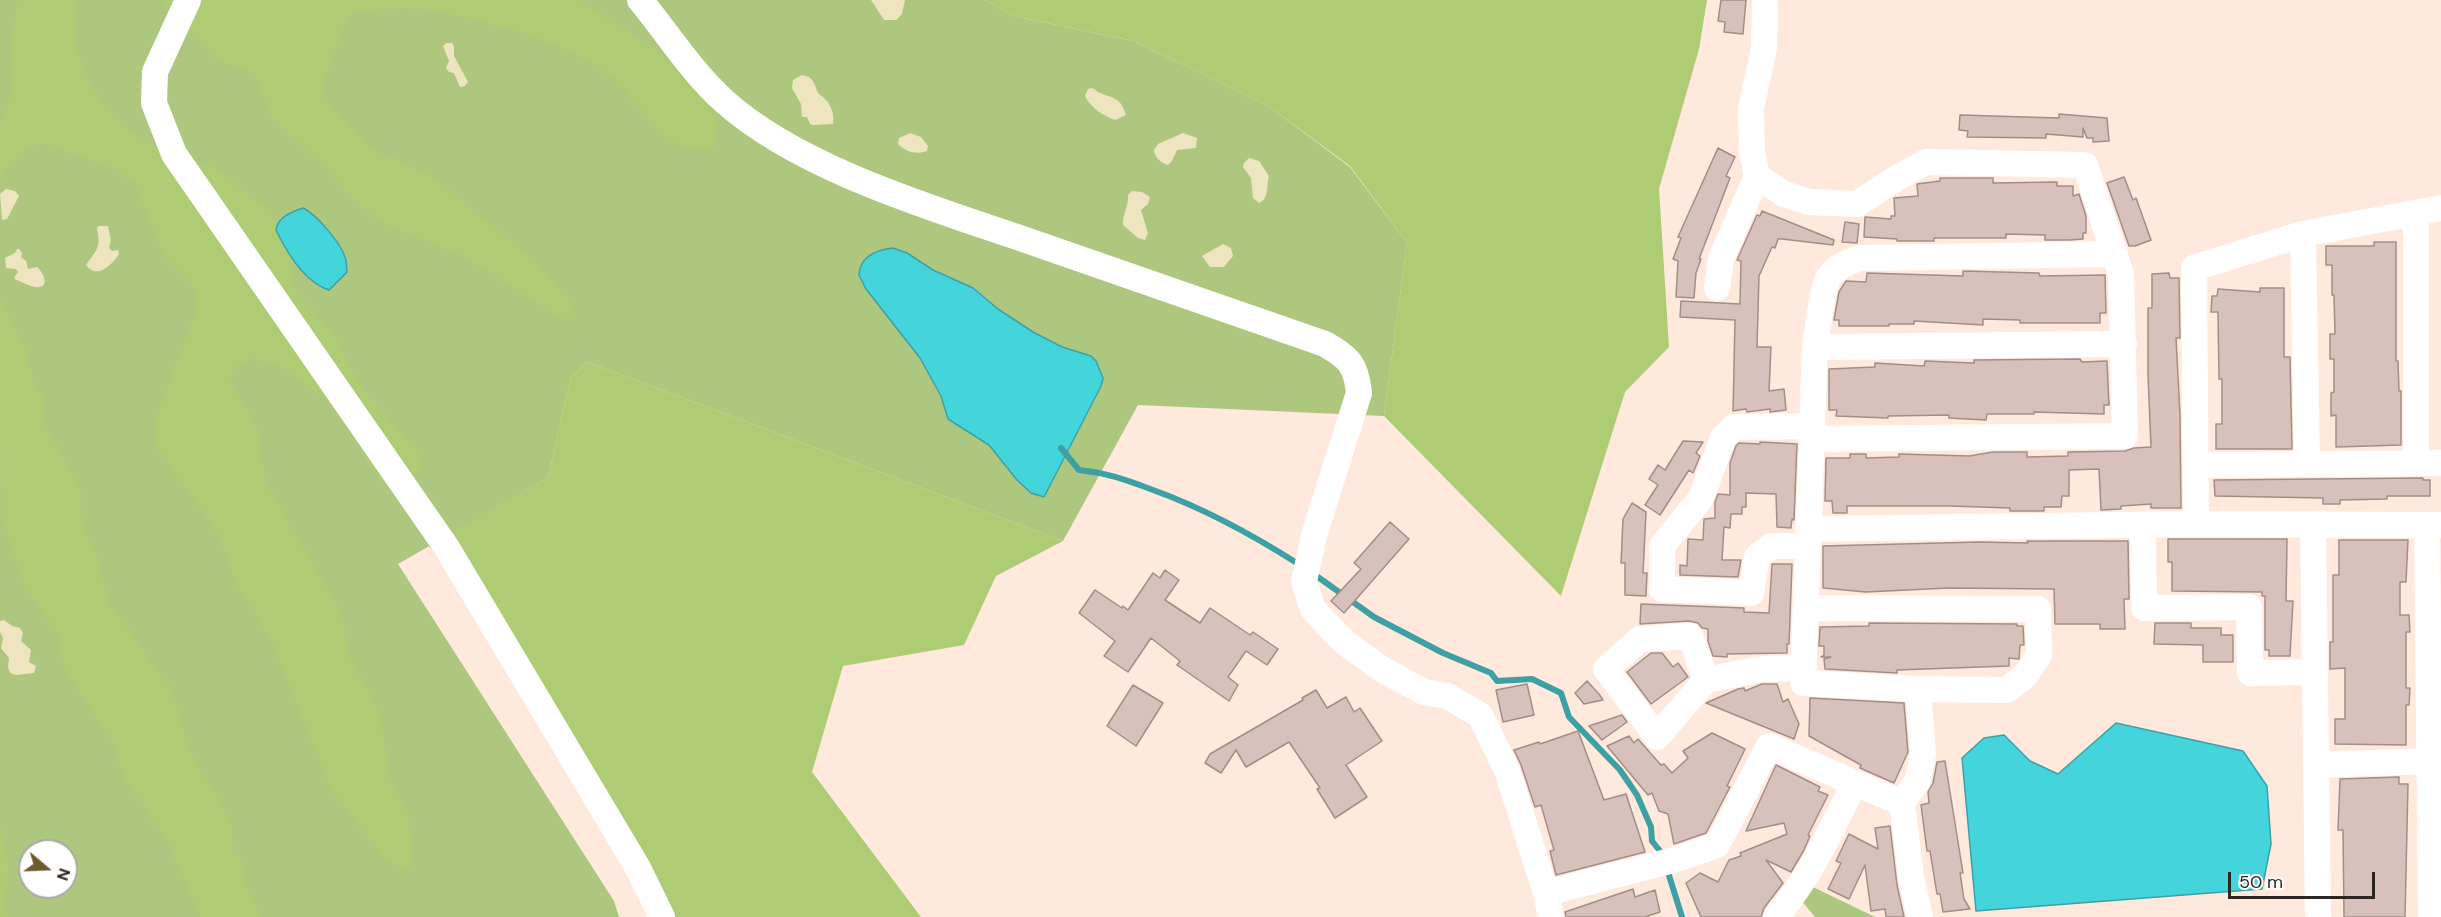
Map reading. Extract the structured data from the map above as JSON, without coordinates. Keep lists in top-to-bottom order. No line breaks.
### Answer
{"scale_bar":"50 m","north":"right"}
